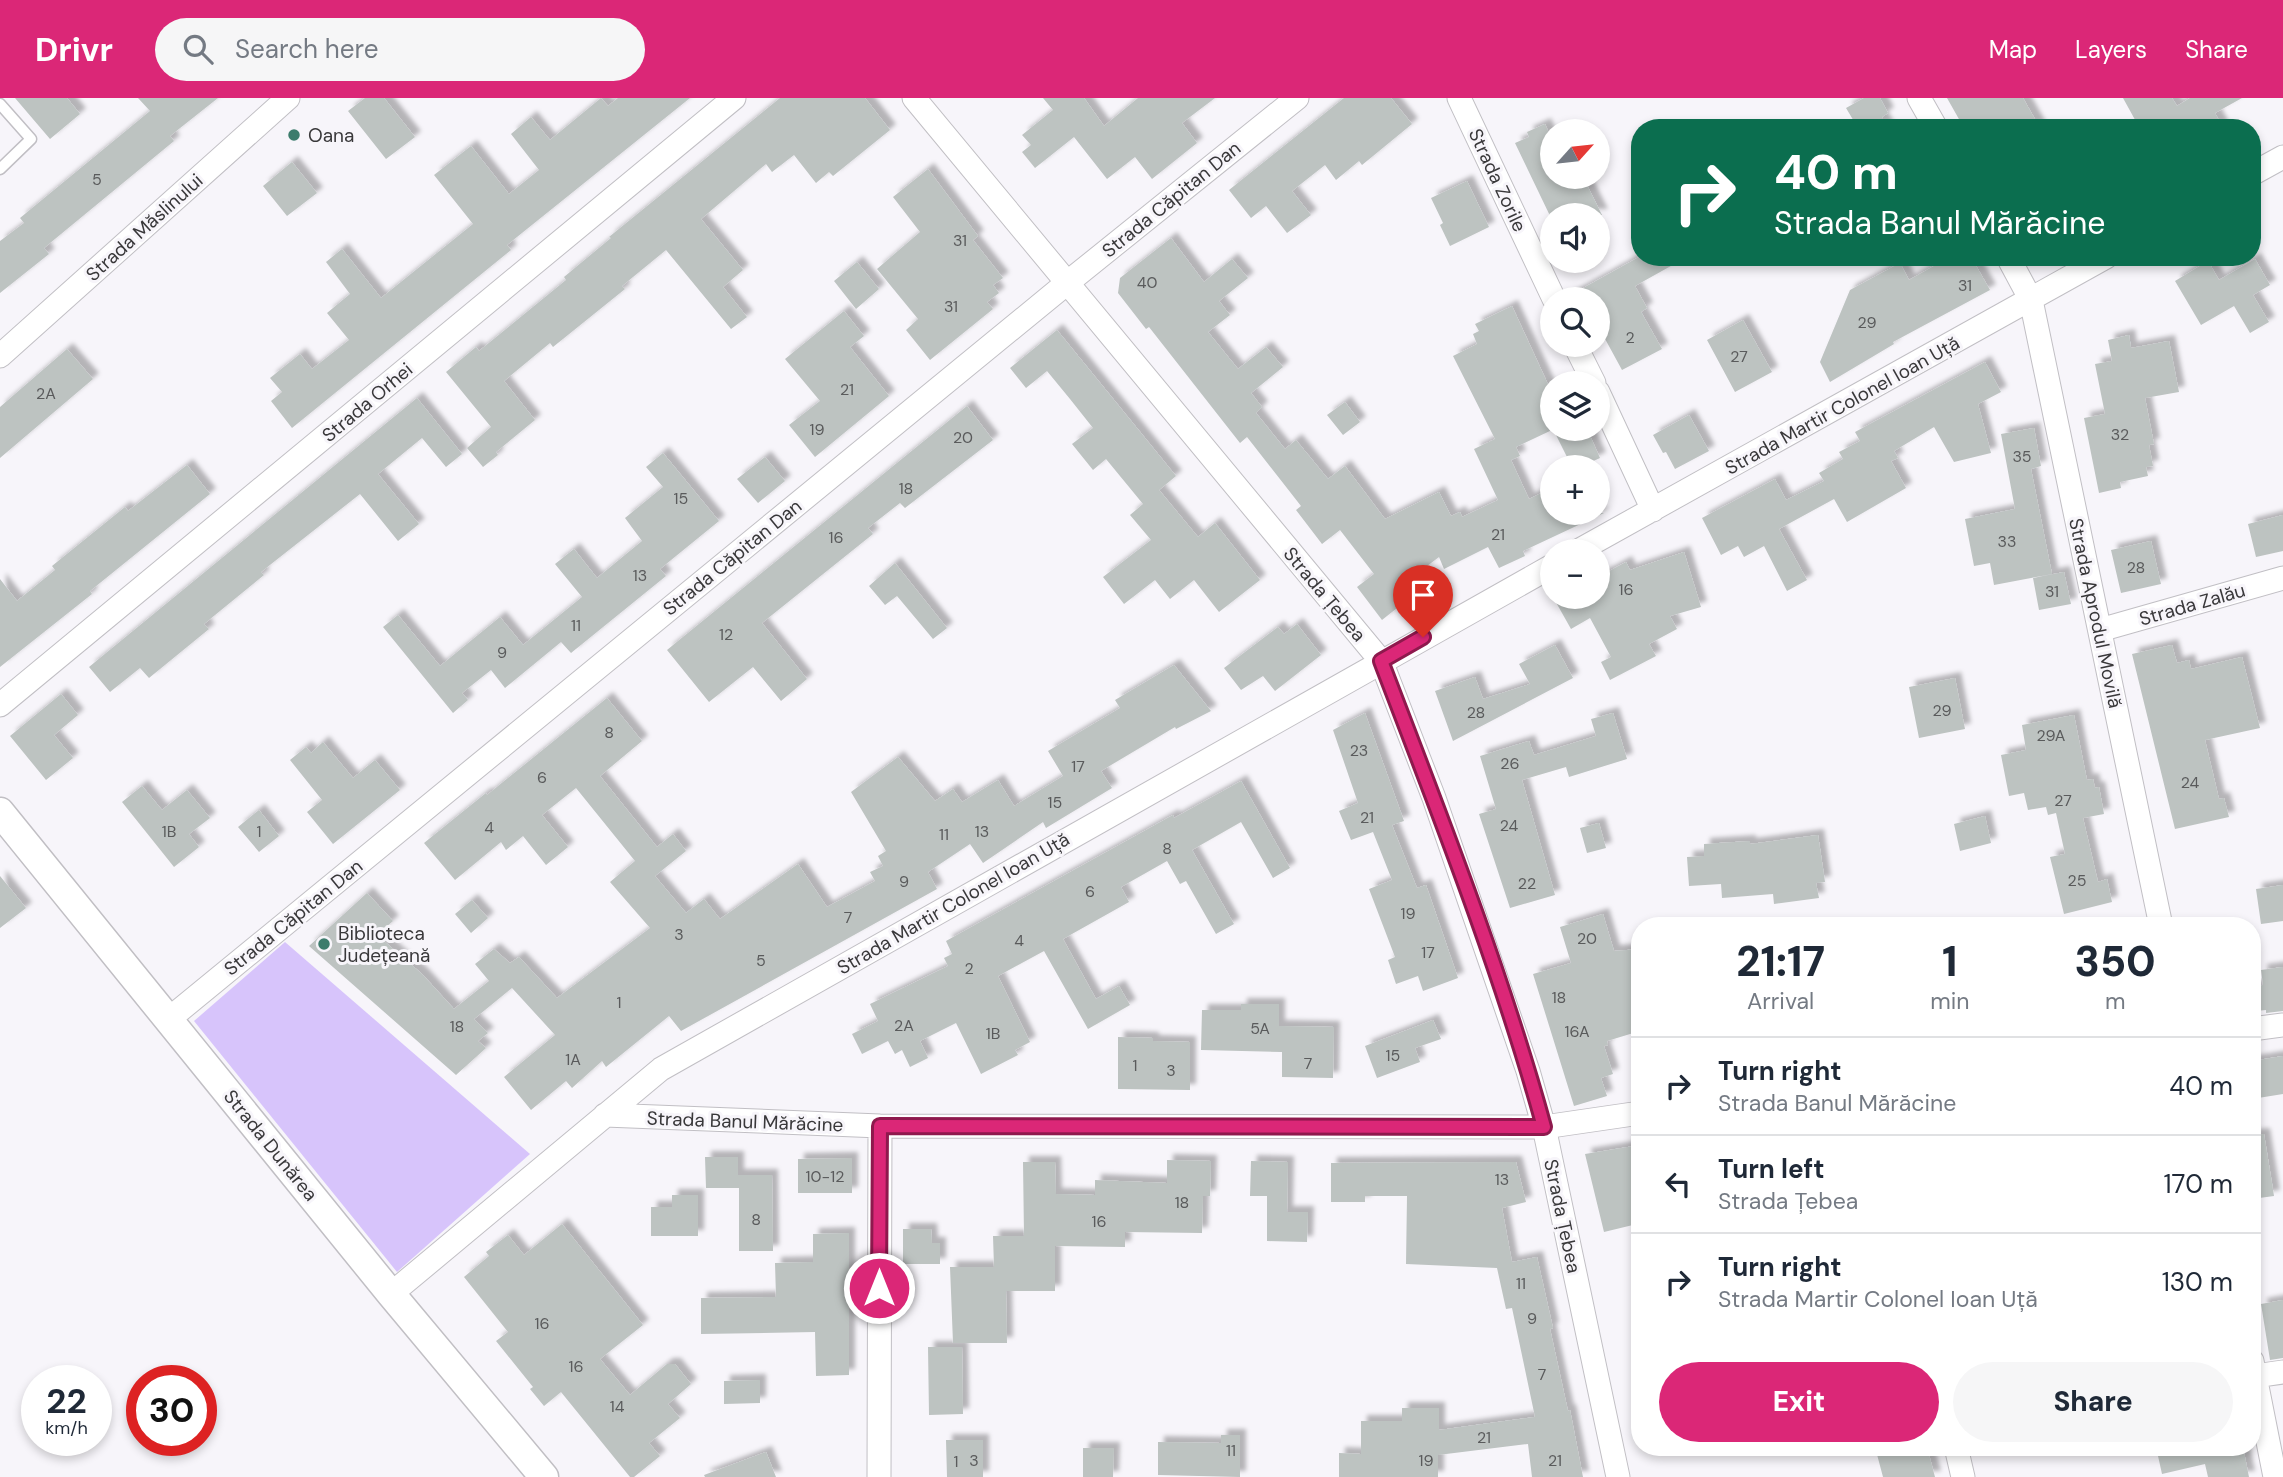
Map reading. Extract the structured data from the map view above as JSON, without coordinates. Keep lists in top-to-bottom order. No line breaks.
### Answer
{"streets":{"street":["Strada Zorile","Strada Căpitan Dan","Strada Măslinului","Strada Orhei","Strada Martir Colonel Ioan Uță","Strada Țebea","Strada Zalău","Strada Aprodul Movilă","Strada Banul Mărăcine","Strada Dunărea"]},"crossings":[["Strada Căpitan Dan","Strada Țebea"],["Strada Căpitan Dan","Strada Dunărea"],["Strada Martir Colonel Ioan Uță","Strada Țebea"],["Strada Martir Colonel Ioan Uță","Strada Aprodul Movilă"],["Strada Martir Colonel Ioan Uță","Strada Banul Mărăcine"],["Strada Martir Colonel Ioan Uță","Strada Dunărea"],["Strada Țebea","Strada Banul Mărăcine"],["Strada Zalău","Strada Aprodul Movilă"]],"places":["Oana","Biblioteca Județeană"],"house_numbers":["5","31","40","31","31","29","2","27","21","2A","19","32","20","35","18","15","21","16","33","28","13","16","31","11","12","9","29","28","8","29A","23","26","17","6","24","27","15","21","24","4","1B","1","13","11","8","25","9","22","6","19","7","3","20","4","17","5","2","18","1","2A","18","5A","16A","1B","15","1A","7","1","3","10-12","13","18","8","16","11","9","16","16","7","14","21","11","3","19","21","1"],"north":"top right","page":{"header":"Drivr","search":"Search here","nav":["Map","Layers","Share"],"map_buttons":["+","−"],"turn":["40 m","Strada Banul Mărăcine"],"eta":["21:17","Arrival","1","min","350","m"],"list":[{"name":"Turn right","note":"Strada Banul Mărăcine","value":"40 m"},{"name":"Turn left","note":"Strada Țebea","value":"170 m"},{"name":"Turn right","note":"Strada Martir Colonel Ioan Uță","value":"130 m"}],"buttons":["Exit","Share"],"speed":"22 km/h","limit":"30"}}
